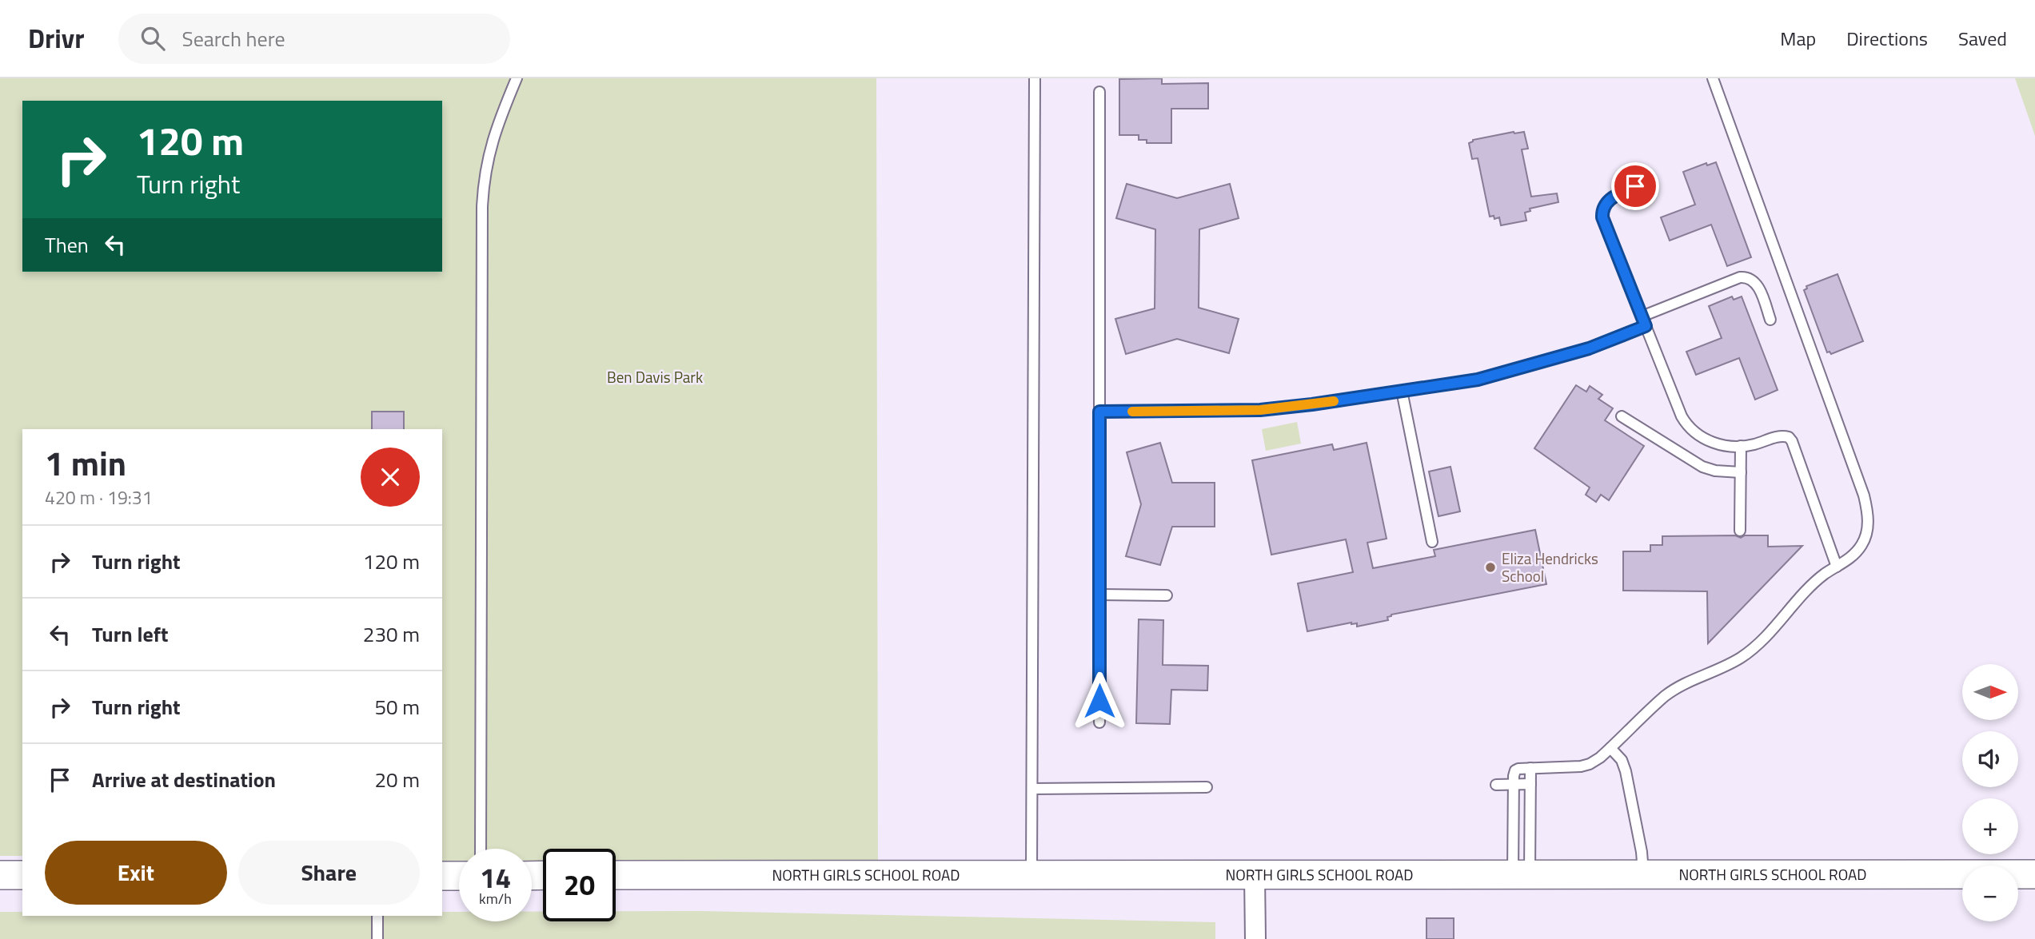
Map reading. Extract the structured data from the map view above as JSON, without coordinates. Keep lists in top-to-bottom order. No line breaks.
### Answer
{"streets":{"main road":["NORTH GIRLS SCHOOL ROAD"]},"parks":["Ben Davis Park"],"places":["Eliza Hendricks School"],"north":"right","page":{"header":"Drivr","search":"Search here","nav":["Map","Directions","Saved"],"turn":["120 m","Turn right"],"then":"Then","heading":["1 min","420 m · 19:31"],"list":[{"name":"Turn right","value":"120 m"},{"name":"Turn left","value":"230 m"},{"name":"Turn right","value":"50 m"},{"name":"Arrive at destination","value":"20 m"}],"map_buttons":["+","−"],"buttons":["Exit","Share"],"speed":"14 km/h","limit":"20"}}
